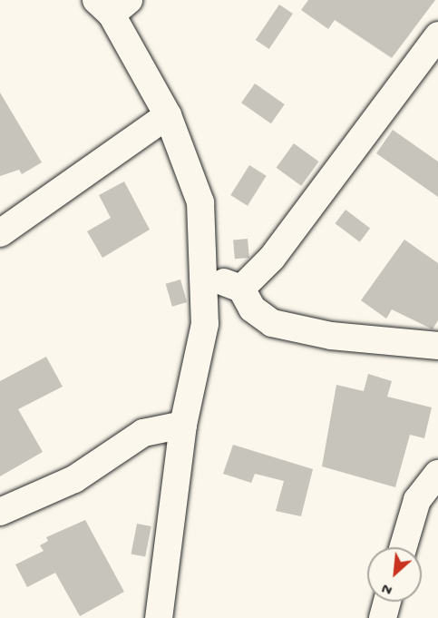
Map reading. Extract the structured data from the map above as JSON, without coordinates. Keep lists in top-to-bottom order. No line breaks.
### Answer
{"north":"bottom left"}
